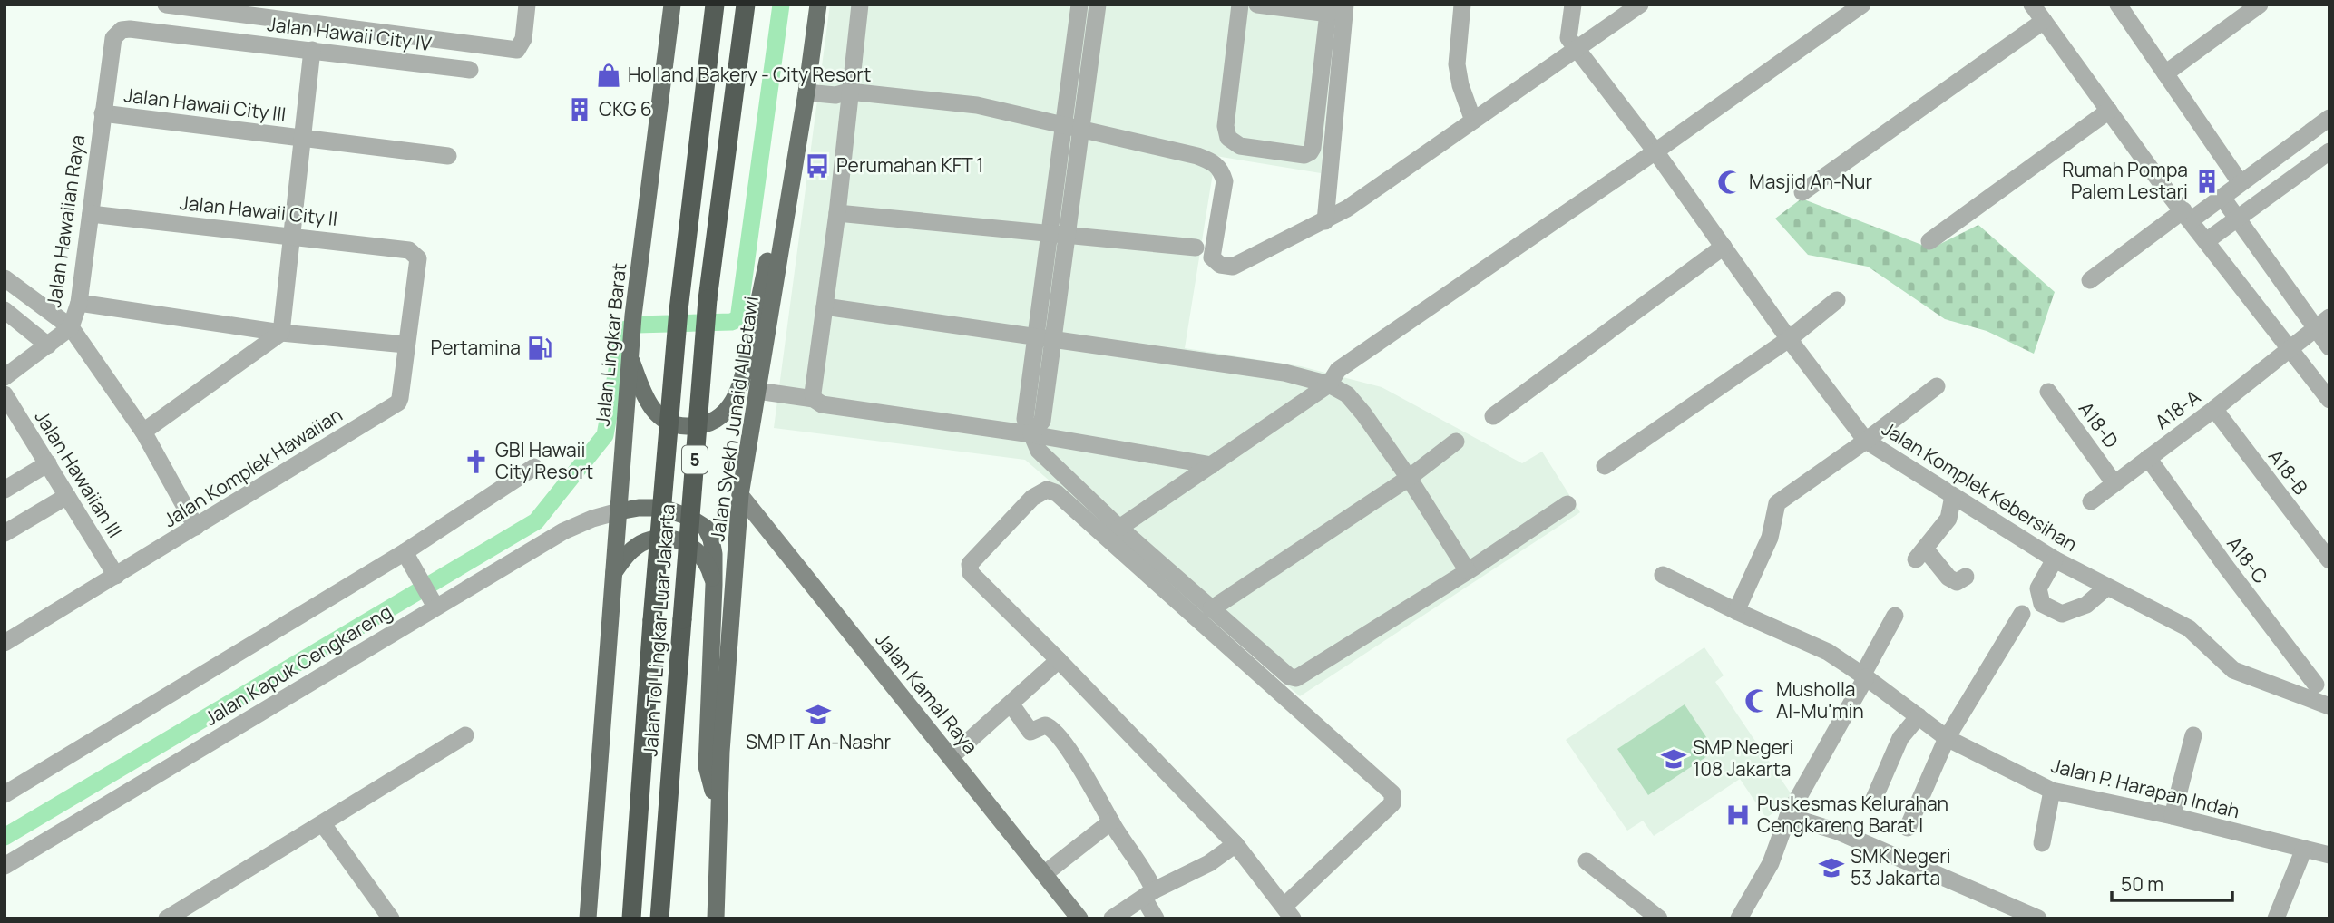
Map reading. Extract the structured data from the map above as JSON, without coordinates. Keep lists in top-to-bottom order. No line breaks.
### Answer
{"streets":{"highway":["5","Jalan Tol Lingkar Luar Jakarta"],"main road":["Jalan Lingkar Barat","Jalan Syekh Junaid Al Batawi","Jalan Kamal Raya"],"street":["Jalan Hawaii City IV","Jalan Hawaii City III","Jalan Hawaii City II","Jalan Hawaiian Raya","A18-A","A18-D","Jalan Komplek Hawaiian","A18-B","Jalan Hawaiian III","Jalan Komplek Kebersihan","A18-C","Jalan Kapuk Cengkareng","Jalan P. Harapan Indah"]},"crossings":[["Jalan Hawaii City IV","Jalan Hawaiian Raya"],["Jalan Hawaii City III","Jalan Hawaiian Raya"],["Jalan Hawaii City II","Jalan Hawaiian Raya"],["Jalan Hawaii City II","Jalan Komplek Hawaiian"],["Jalan Lingkar Barat","Jalan Kapuk Cengkareng"],["A18-A","A18-D"],["A18-A","A18-B"],["A18-A","A18-C"],["Jalan Syekh Junaid Al Batawi","Jalan Kamal Raya"],["Jalan Komplek Hawaiian","Jalan Hawaiian III"]],"places":{"shop":["Holland Bakery - City Resort"],"building":["CKG 6","Rumah Pompa Palem Lestari"],"bus stop":["Perumahan KFT 1"],"mosque":["Masjid An-Nur","Musholla Al-Mu'min"],"fuel station":["Pertamina"],"church":["GBI Hawaii City Resort"],"school or university":["SMP IT An-Nashr","SMP Negeri 108 Jakarta","SMK Negeri 53 Jakarta"],"hospital":["Puskesmas Kelurahan Cengkareng Barat I"]},"scale_bar":"50 m"}
